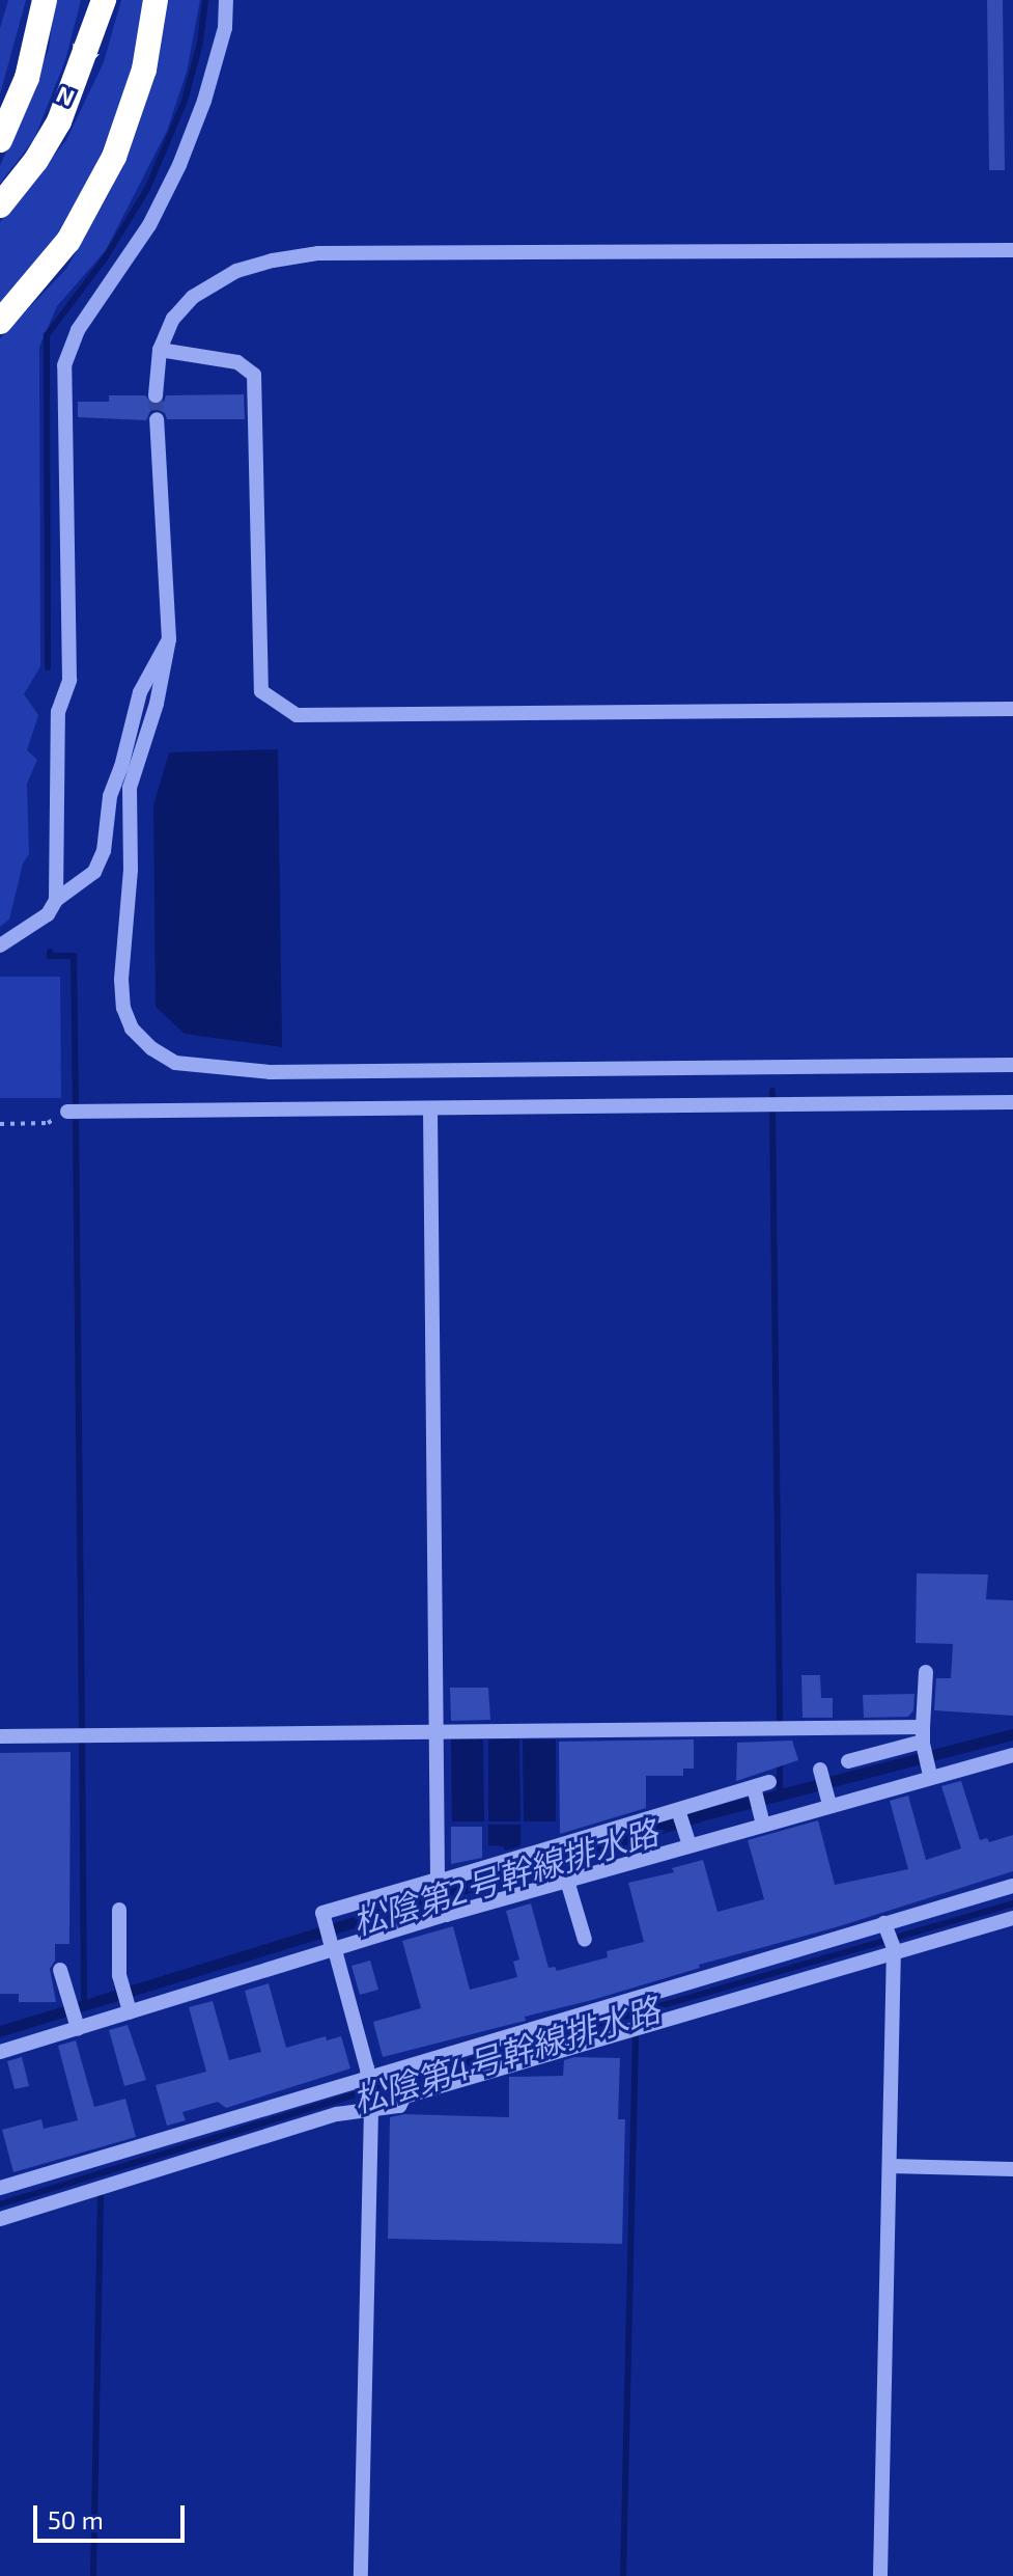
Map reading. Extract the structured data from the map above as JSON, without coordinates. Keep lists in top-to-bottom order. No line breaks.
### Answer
{"water":["松陰第2号幹線排水路","松陰第4号幹線排水路"],"scale_bar":"50 m","north":"bottom left"}
